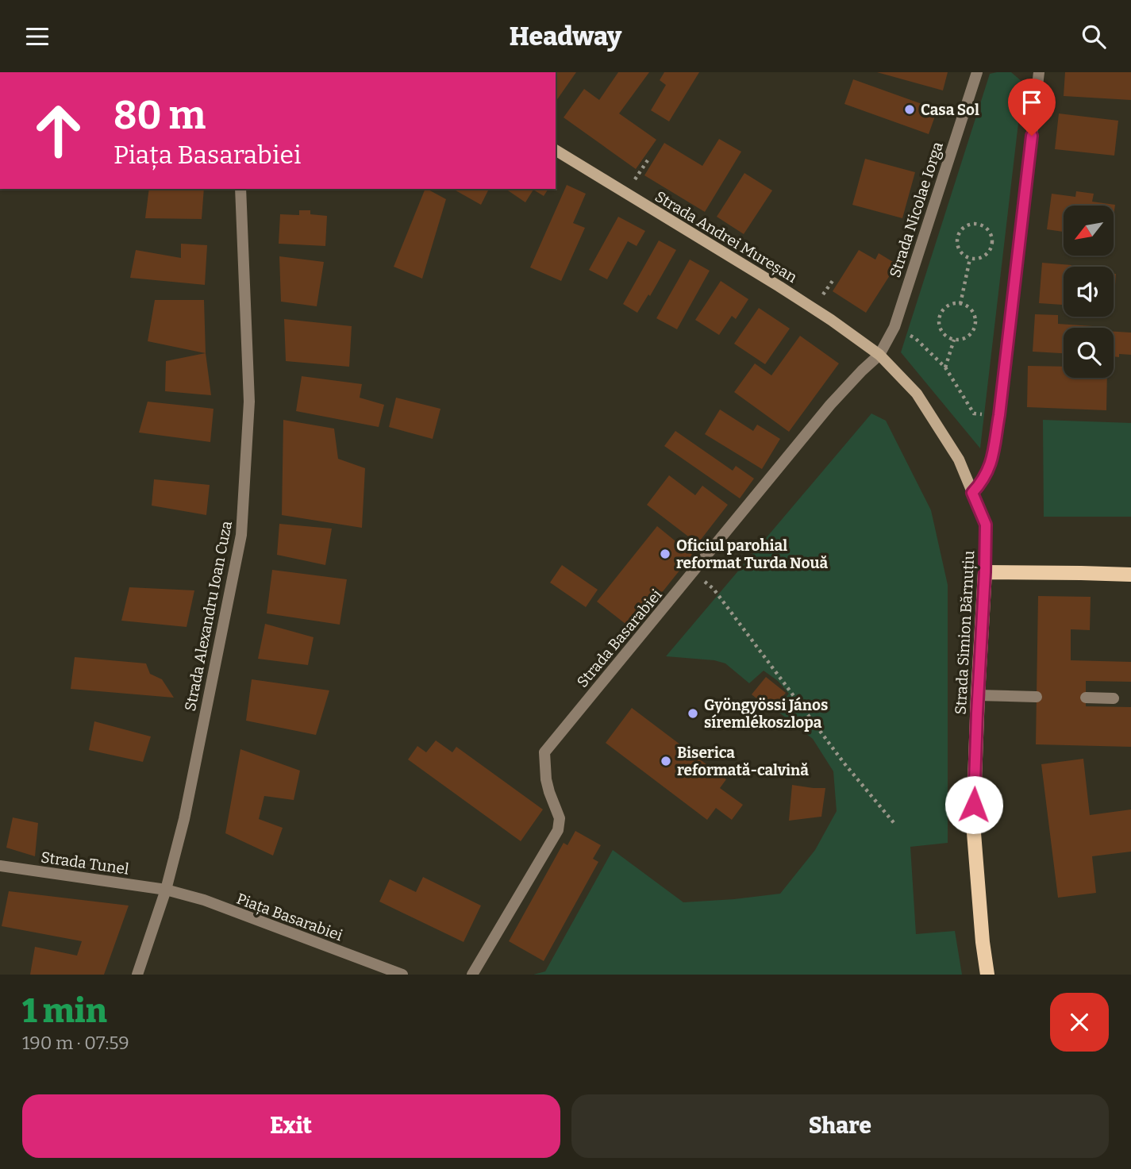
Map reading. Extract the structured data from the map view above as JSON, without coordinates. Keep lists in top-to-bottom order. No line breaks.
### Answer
{"streets":{"main road":["Strada Andrei Mureșan","Strada Simion Bărnuțiu"],"street":["Strada Nicolae Iorga","Strada Alexandru Ioan Cuza","Strada Basarabiei","Strada Tunel","Piața Basarabiei"]},"crossings":[["Strada Nicolae Iorga","Strada Andrei Mureșan"],["Strada Nicolae Iorga","Strada Basarabiei"],["Strada Andrei Mureșan","Strada Basarabiei"],["Strada Alexandru Ioan Cuza","Strada Tunel"],["Strada Alexandru Ioan Cuza","Piața Basarabiei"],["Strada Tunel","Piața Basarabiei"]],"places":["Casa Sol","Oficiul parohial reformat Turda Nouă","Gyöngyössi János síremlékoszlopa","Biserica reformată-calvină"],"north":"bottom left","page":{"header":"Headway","turn":["80 m","Piața Basarabiei"],"heading":["1 min","190 m · 07:59"],"buttons":["Exit","Share"]}}
